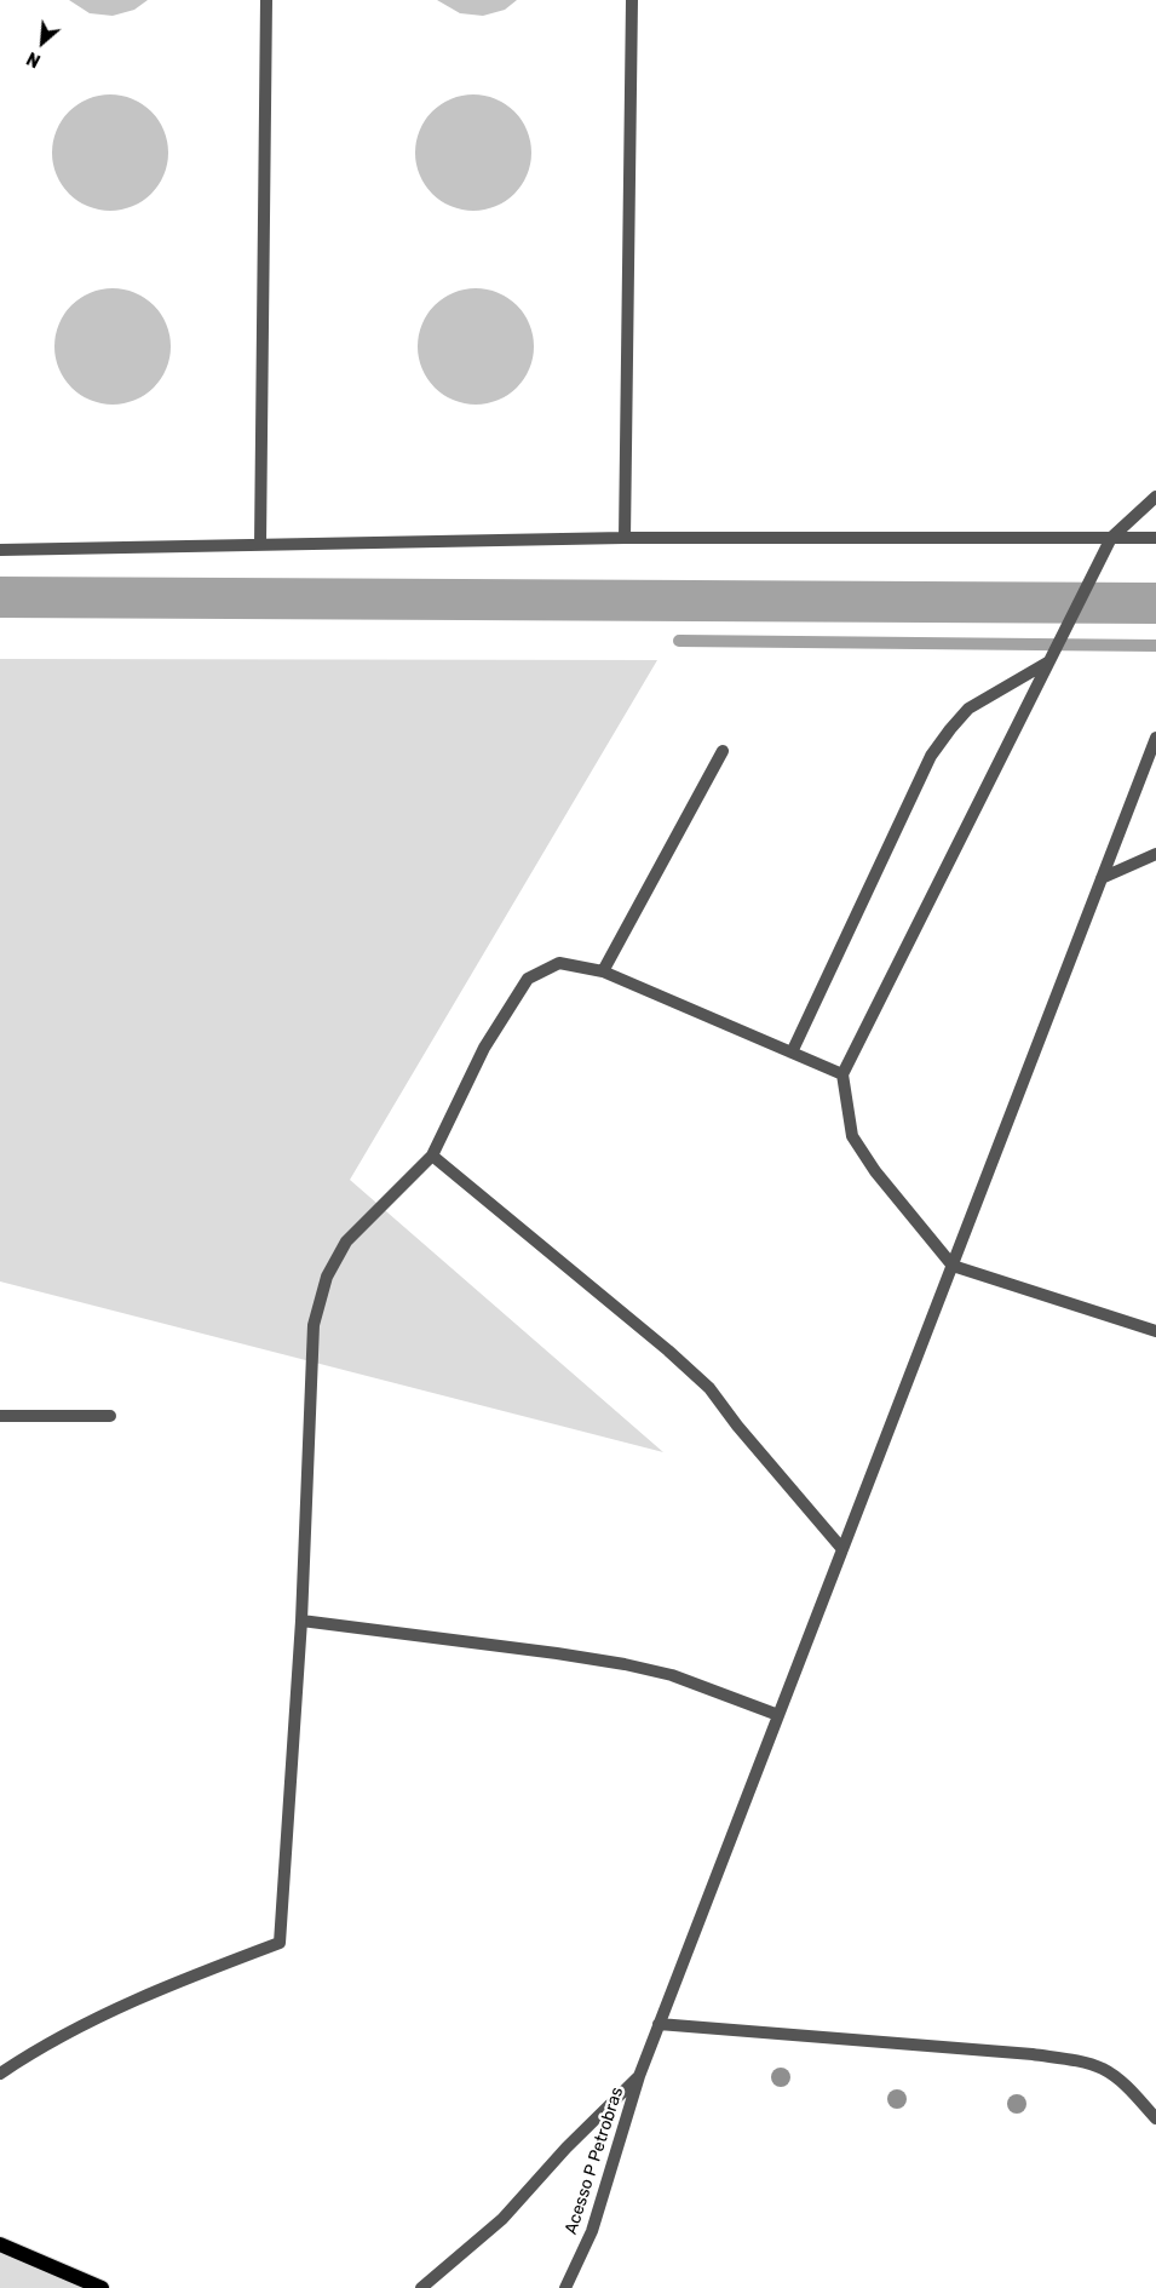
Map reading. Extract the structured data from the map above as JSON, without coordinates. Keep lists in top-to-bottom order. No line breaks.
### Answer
{"streets":{"lane":["Acesso P Petrobras"]},"north":"bottom left"}
